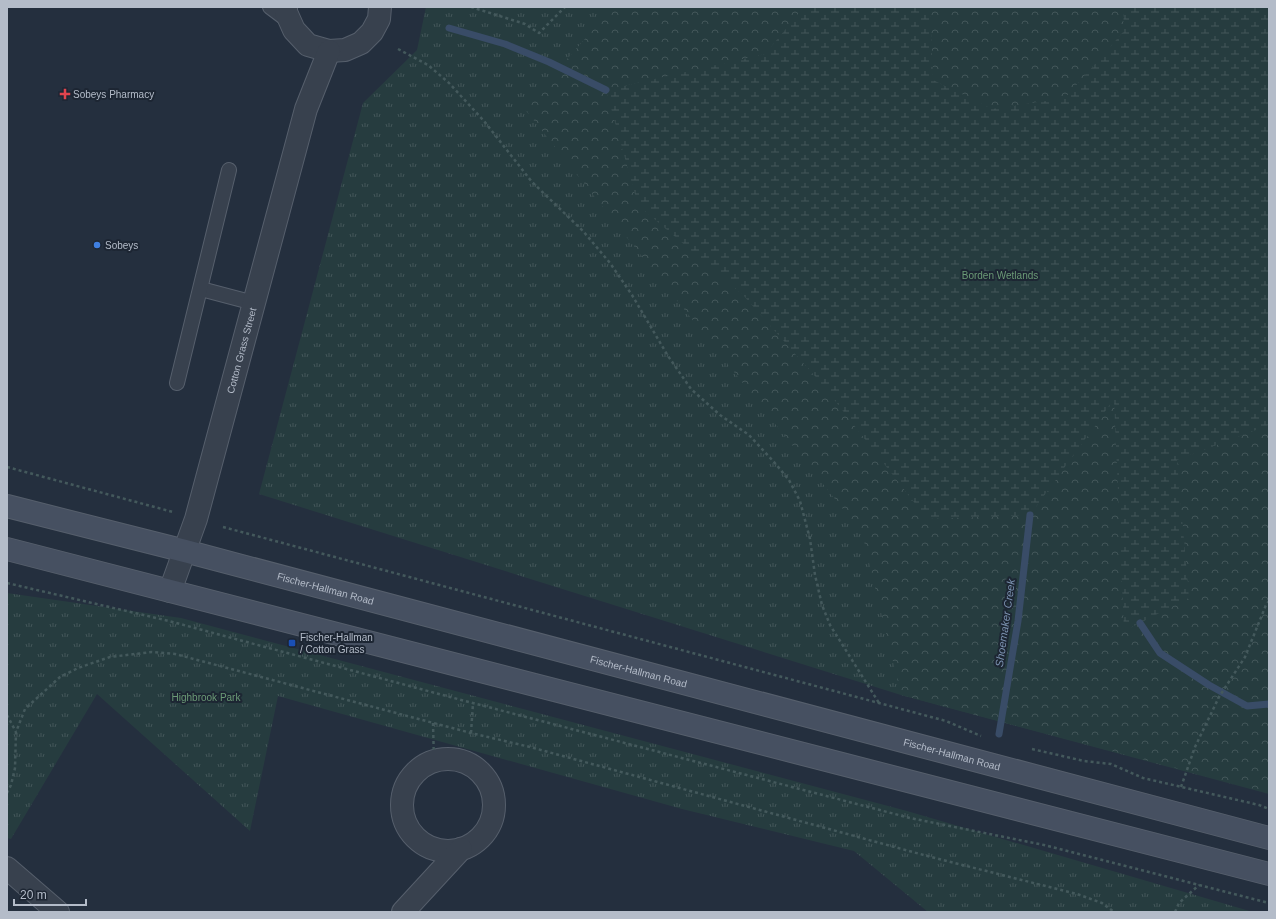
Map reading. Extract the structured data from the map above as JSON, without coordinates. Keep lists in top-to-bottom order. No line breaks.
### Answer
{"streets":{"main road":["Fischer-Hallman Road"],"street":["Cotton Grass Street"]},"crossings":[["Cotton Grass Street","Fischer-Hallman Road"]],"water":["Shoemaker Creek"],"parks":["Borden Wetlands","Highbrook Park"],"places":{"health":["Sobeys Pharmacy"],"other":["Sobeys"],"transit":["Fischer-Hallman / Cotton Grass"]},"scale_bar":"20 m"}
